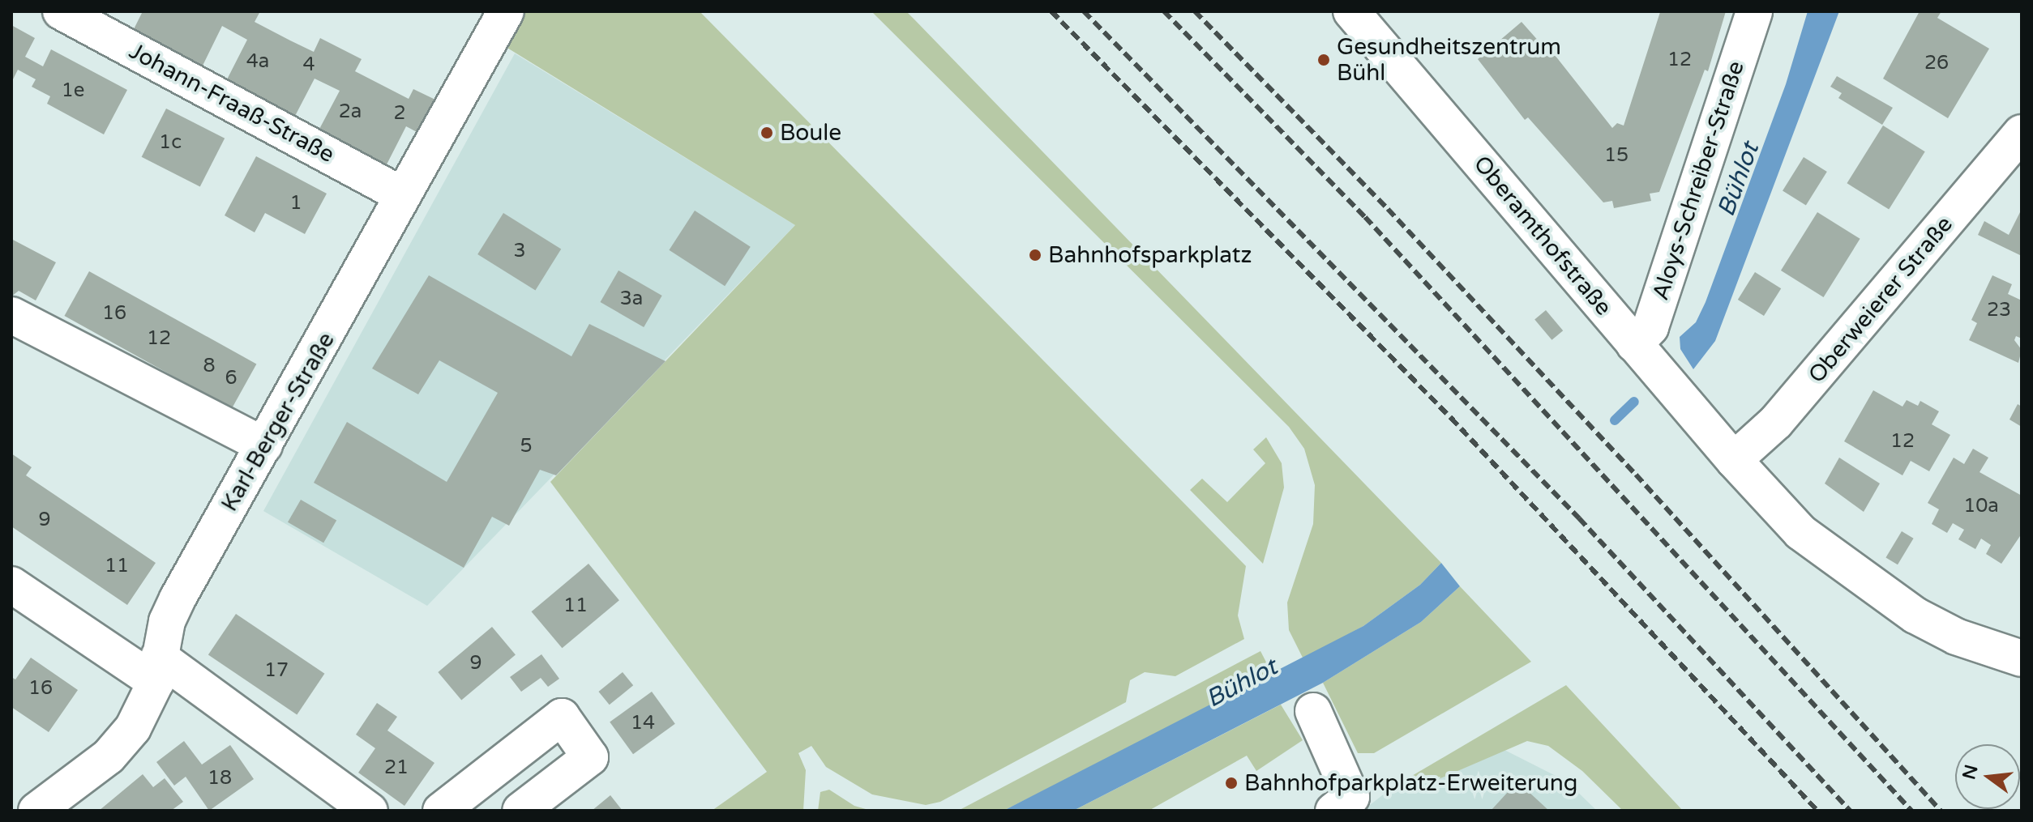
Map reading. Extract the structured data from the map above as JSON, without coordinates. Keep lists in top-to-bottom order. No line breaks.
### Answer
{"streets":{"street":["Johann-Fraaß-Straße","Aloys-Schreiber-Straße","Oberamthofstraße","Oberweierer Straße","Karl-Berger-Straße"]},"crossings":[["Johann-Fraaß-Straße","Karl-Berger-Straße"],["Aloys-Schreiber-Straße","Oberamthofstraße"],["Oberamthofstraße","Oberweierer Straße"]],"water":["Bühlot"],"places":["Gesundheitszentrum Bühl","Boule","Bahnhofsparkplatz","Bahnhofparkplatz-Erweiterung"],"house_numbers":["12","4a","26","4","1e","2a","2","1c","15","1","3","3a","23","16","12","8","6","12","5","10a","9","11","11","9","17","16","14","21","18"],"north":"left"}
